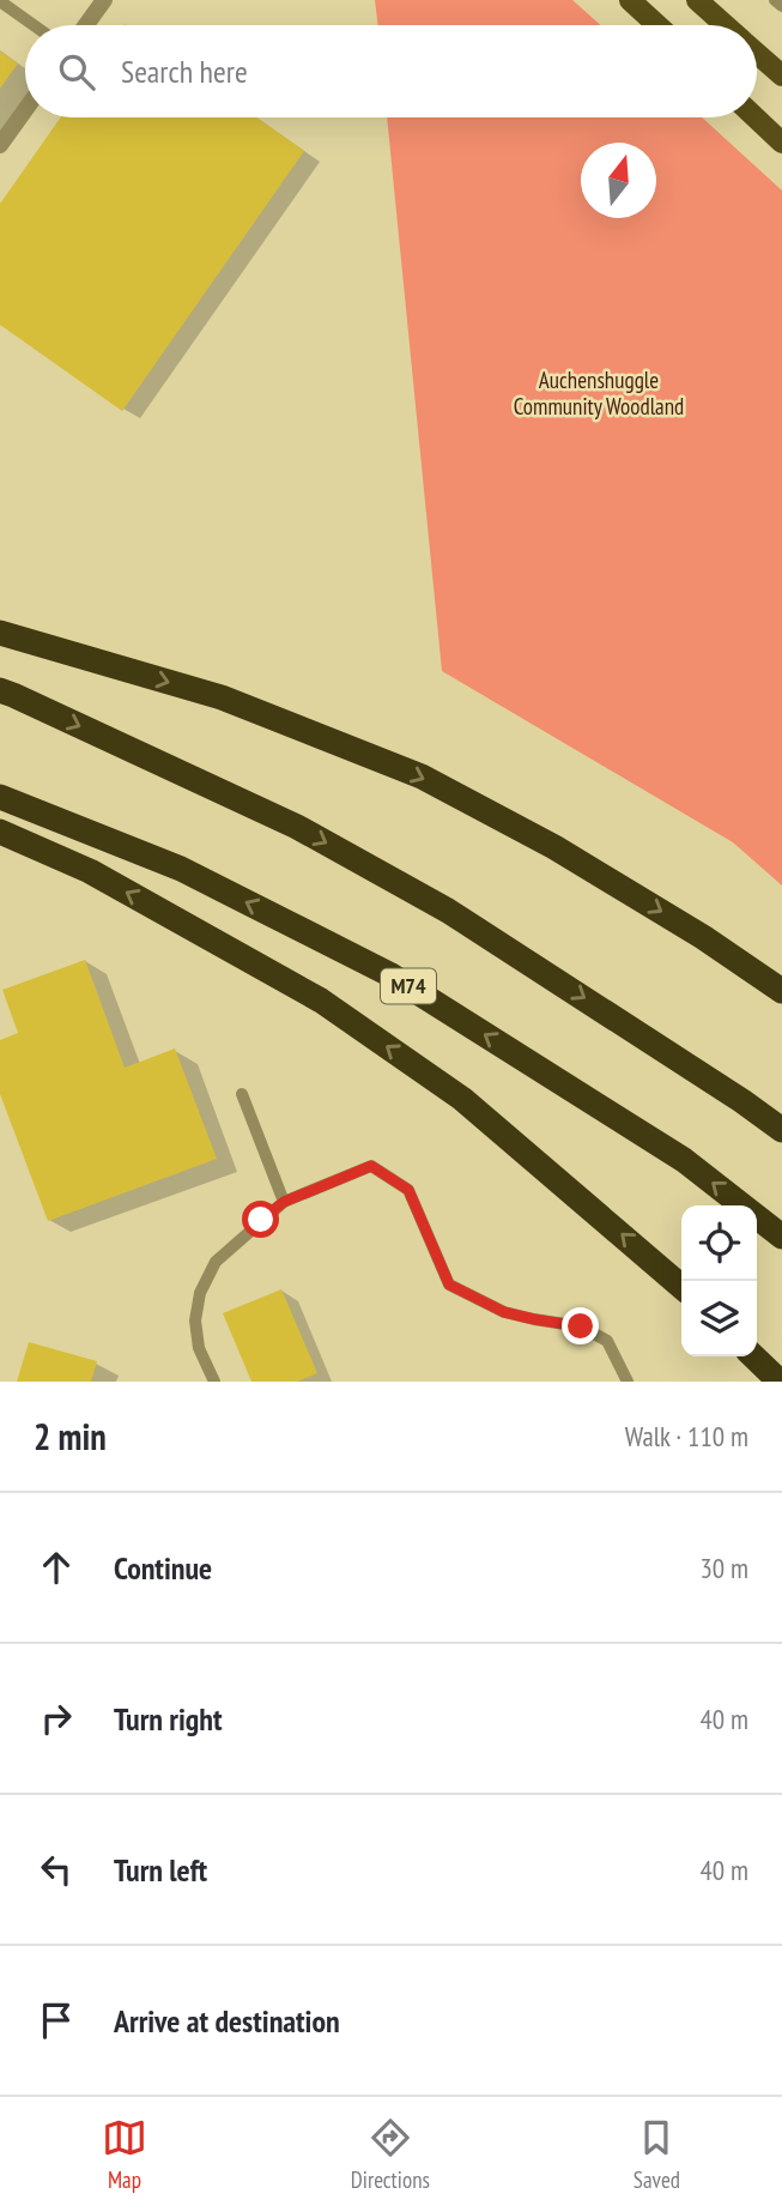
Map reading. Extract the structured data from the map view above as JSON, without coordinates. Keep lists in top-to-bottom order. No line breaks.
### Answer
{"streets":{"highway":["M74"]},"parks":["Auchenshuggle Community Woodland"],"north":"top","page":{"search":"Search here","heading":["2 min","Walk · 110 m"],"list":[["Continue","30 m"],["Turn right","40 m"],["Turn left","40 m"],"Arrive at destination"],"nav":["Map","Directions","Saved"]}}
